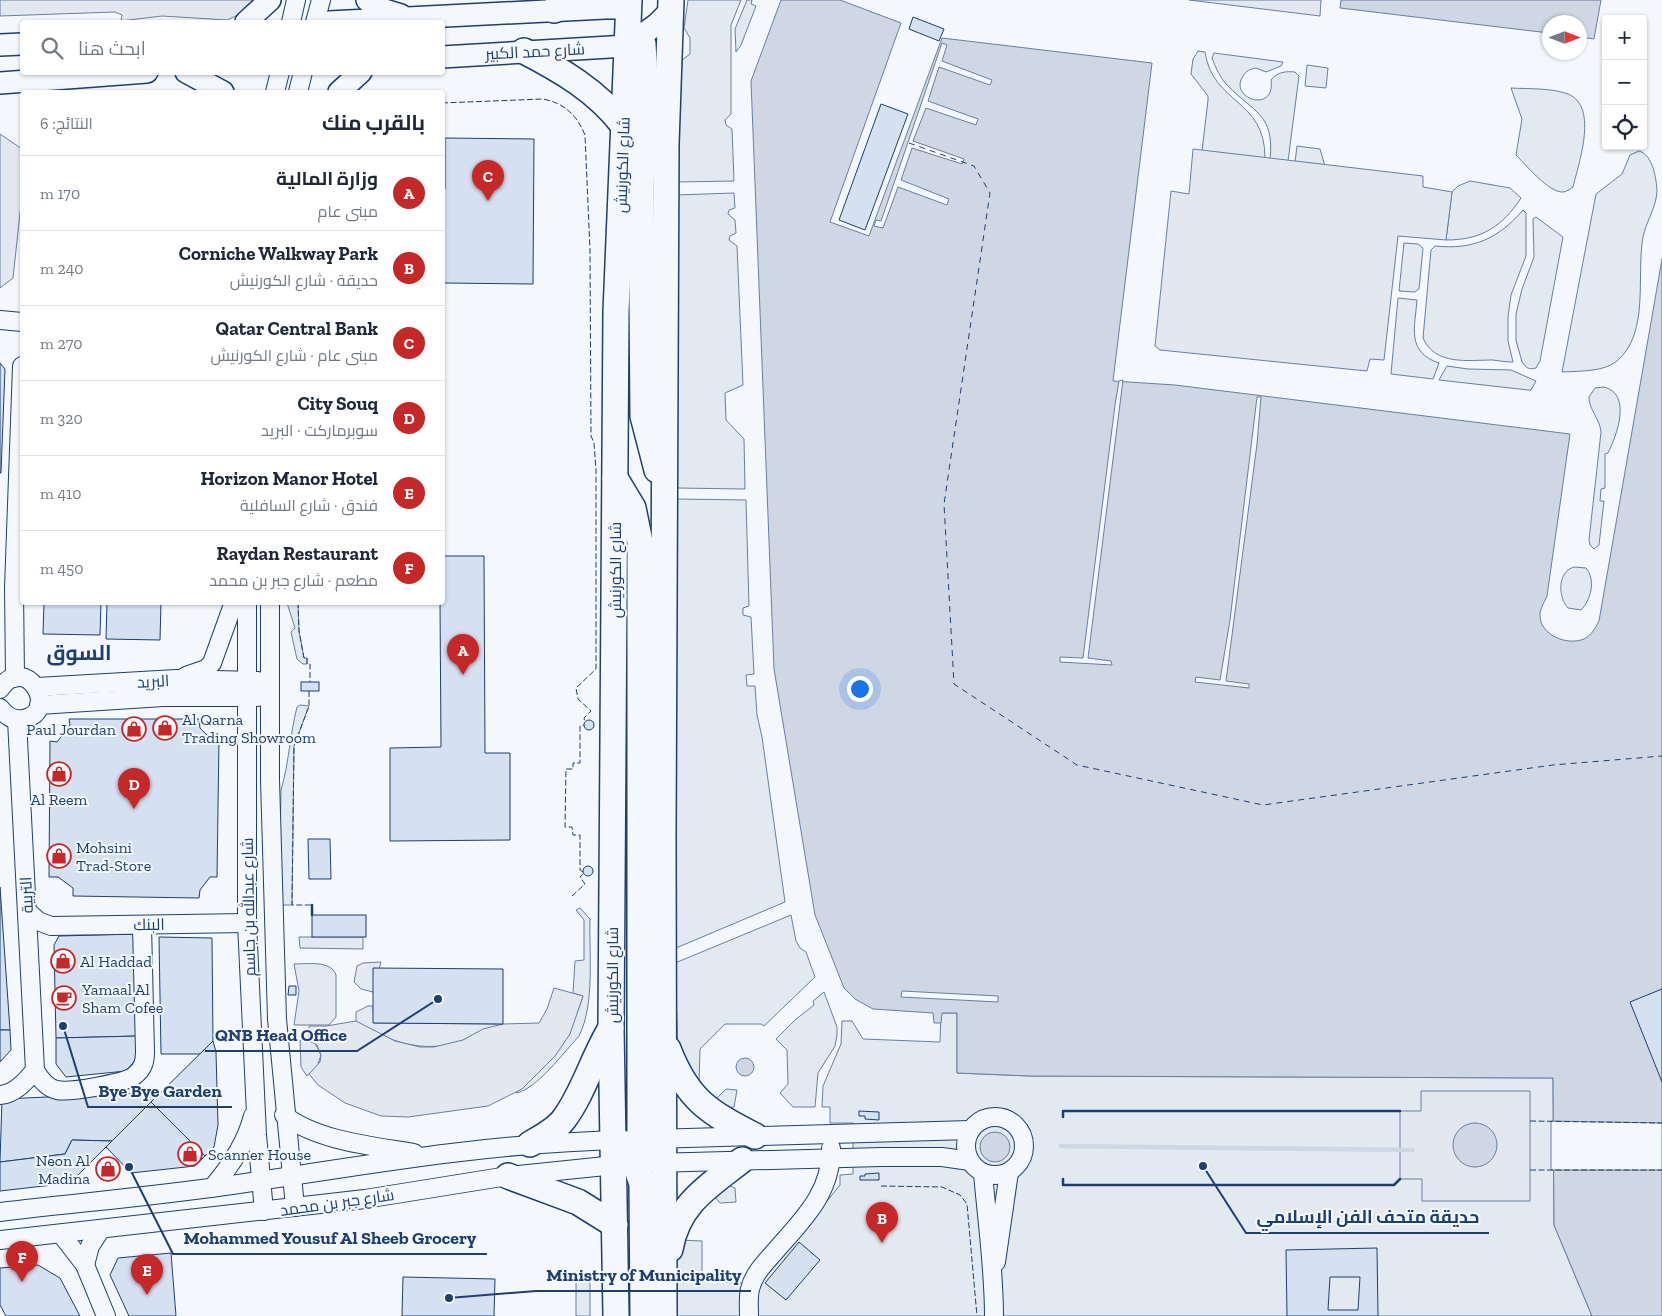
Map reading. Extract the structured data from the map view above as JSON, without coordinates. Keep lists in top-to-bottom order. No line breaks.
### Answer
{"streets":{"highway":["شارع الكورنيش"],"main road":["شارع حمد الكبير"],"street":["البريد","التربية","شارع عبدالله بن جاسم","البنك","شارع جبر بن محمد"]},"crossings":[["شارع حمد الكبير","شارع الكورنيش"],["شارع الكورنيش","شارع جبر بن محمد"],["البريد","شارع عبدالله بن جاسم"],["شارع عبدالله بن جاسم","البنك"],["شارع عبدالله بن جاسم","شارع جبر بن محمد"]],"districts":["السوق"],"places":{"shop":["Al Qarna Trading Showroom","Paul Jourdan","Al Reem","Mohsini Trad-Store","Al Haddad","Scanner House","Neon Al Madina"],"cafe":["Yamaal Al Sham Cofee"],"other":["QNB Head Office","Bye Bye Garden","حديقة متحف الفن الإسلامي","Mohammed Yousuf Al Sheeb Grocery","Ministry of Municipality"]},"north":"right","page":{"map_buttons":["+","−"],"search":"ابحث هنا","heading":["بالقرب منك","النتائج: 6"],"list":[{"mark":"A","name":"وزارة المالية","note":"مبنى عام","value":"170 m"},{"mark":"B","name":"Corniche Walkway Park","note":"حديقة · شارع الكورنيش","value":"240 m"},{"mark":"C","name":"Qatar Central Bank","note":"مبنى عام · شارع الكورنيش","value":"270 m"},{"mark":"D","name":"City Souq","note":"سوبرماركت · البريد","value":"320 m"},{"mark":"E","name":"Horizon Manor Hotel","note":"فندق · شارع السافلية","value":"410 m"},{"mark":"F","name":"Raydan Restaurant","note":"مطعم · شارع جبر بن محمد","value":"450 m"}],"pins":["C","A","D","B","F","E"]}}
